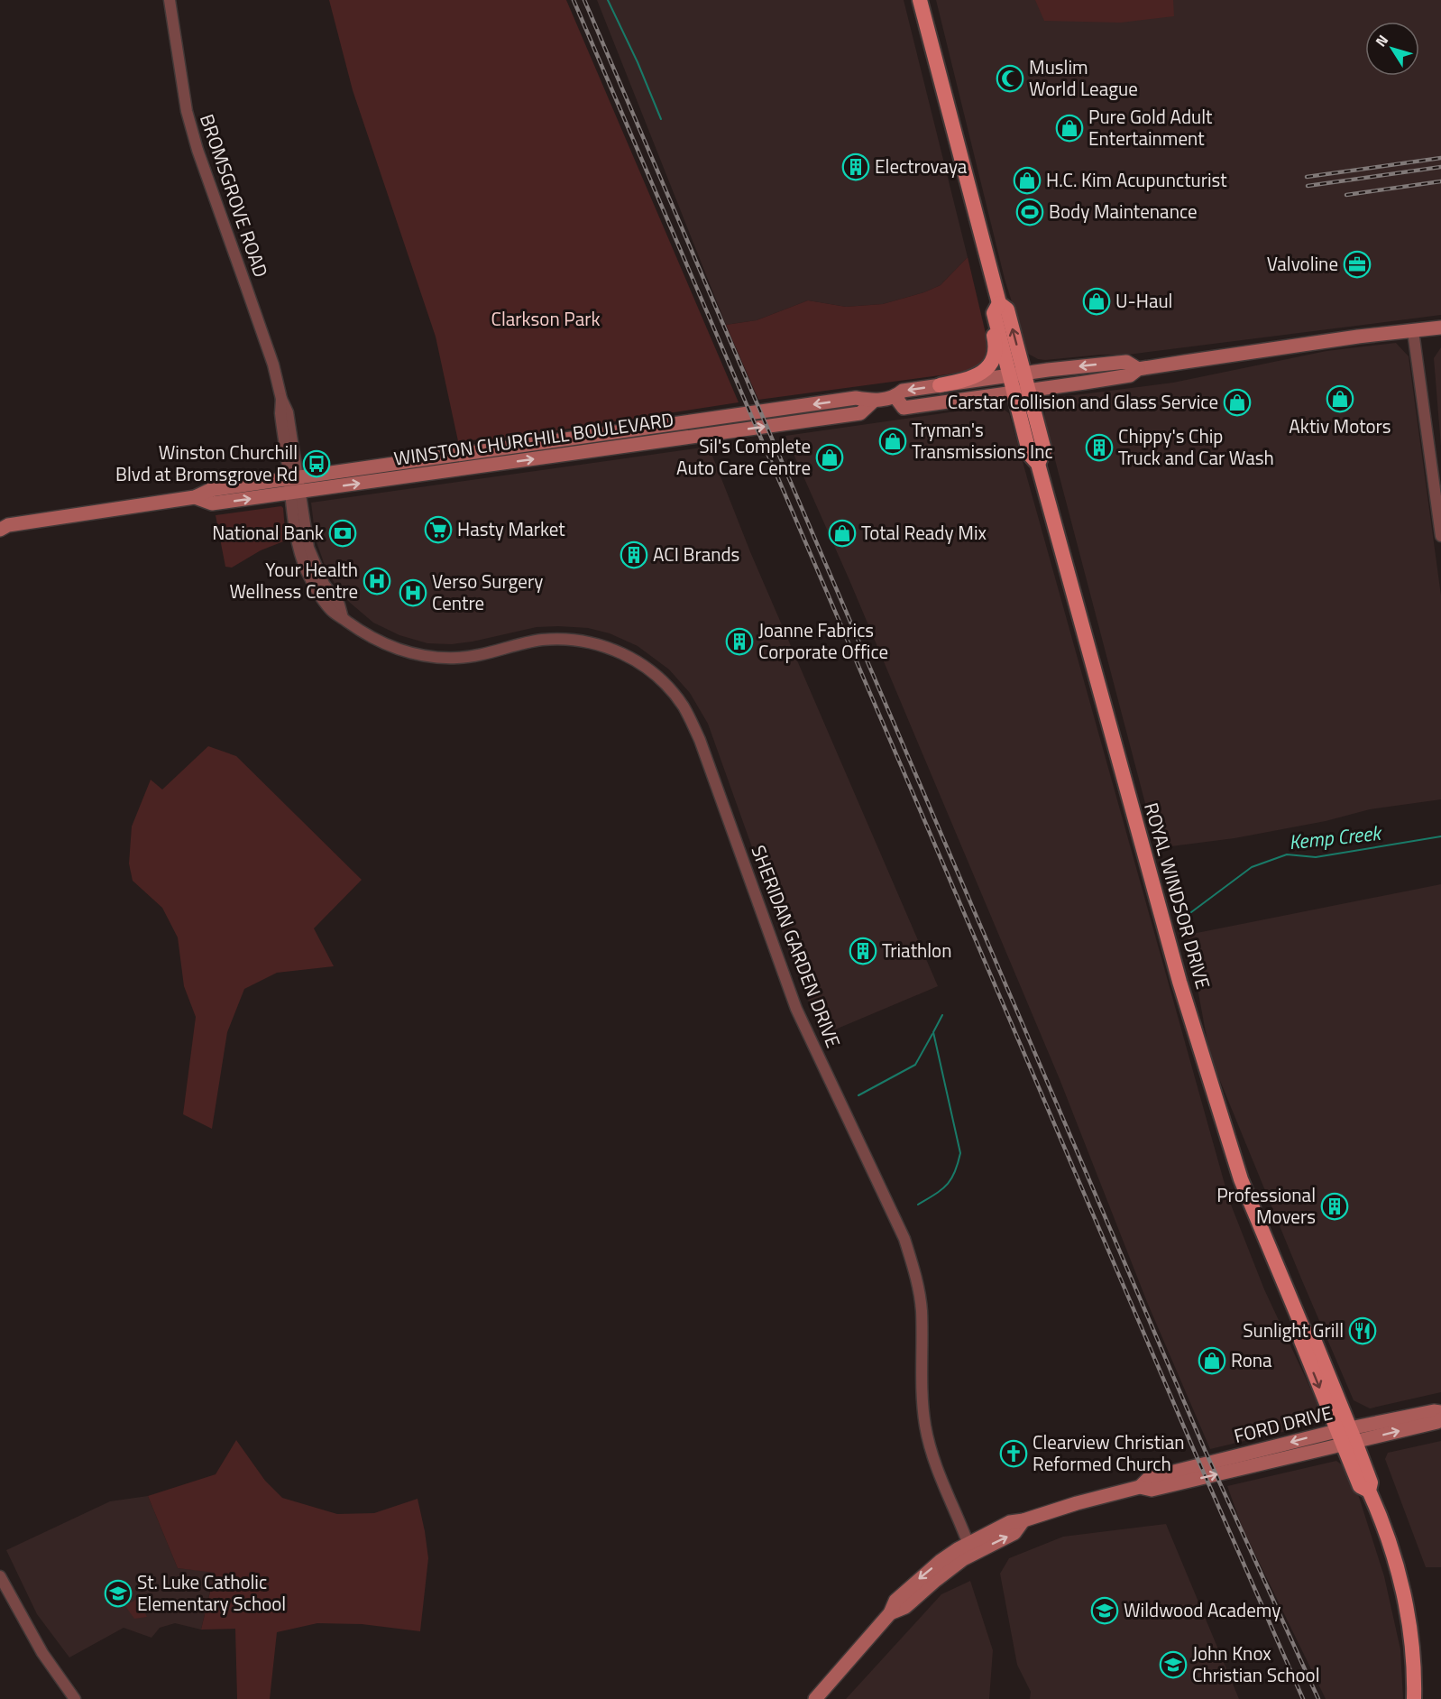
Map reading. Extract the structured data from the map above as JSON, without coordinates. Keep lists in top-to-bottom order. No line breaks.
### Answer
{"streets":{"main road":["WINSTON CHURCHILL BOULEVARD","ROYAL WINDSOR DRIVE","FORD DRIVE"],"street":["BROMSGROVE ROAD","SHERIDAN GARDEN DRIVE"]},"crossings":[["BROMSGROVE ROAD","WINSTON CHURCHILL BOULEVARD"],["BROMSGROVE ROAD","SHERIDAN GARDEN DRIVE"],["WINSTON CHURCHILL BOULEVARD","ROYAL WINDSOR DRIVE"],["WINSTON CHURCHILL BOULEVARD","SHERIDAN GARDEN DRIVE"],["ROYAL WINDSOR DRIVE","FORD DRIVE"],["SHERIDAN GARDEN DRIVE","FORD DRIVE"]],"water":["Kemp Creek"],"parks":["Clarkson Park"],"places":{"mosque":["Muslim World League"],"shop":["Pure Gold Adult Entertainment","H.C. Kim Acupuncturist","U-Haul","Aktiv Motors","Carstar Collision and Glass Service","Tryman's Transmissions Inc","Sil's Complete Auto Care Centre","Total Ready Mix","Rona"],"building":["Electrovaya","Chippy's Chip Truck and Car Wash","ACI Brands","Joanne Fabrics Corporate Office","Triathlon","Professional Movers"],"sports":["Body Maintenance"],"office":["Valvoline"],"bus stop":["Winston Churchill Blvd at Bromsgrove Rd"],"supermarket":["Hasty Market"],"bank":["National Bank"],"hospital":["Your Health Wellness Centre","Verso Surgery Centre"],"restaurant":["Sunlight Grill"],"church":["Clearview Christian Reformed Church"],"school or university":["St. Luke Catholic Elementary School","Wildwood Academy","John Knox Christian School"]},"north":"top left"}
